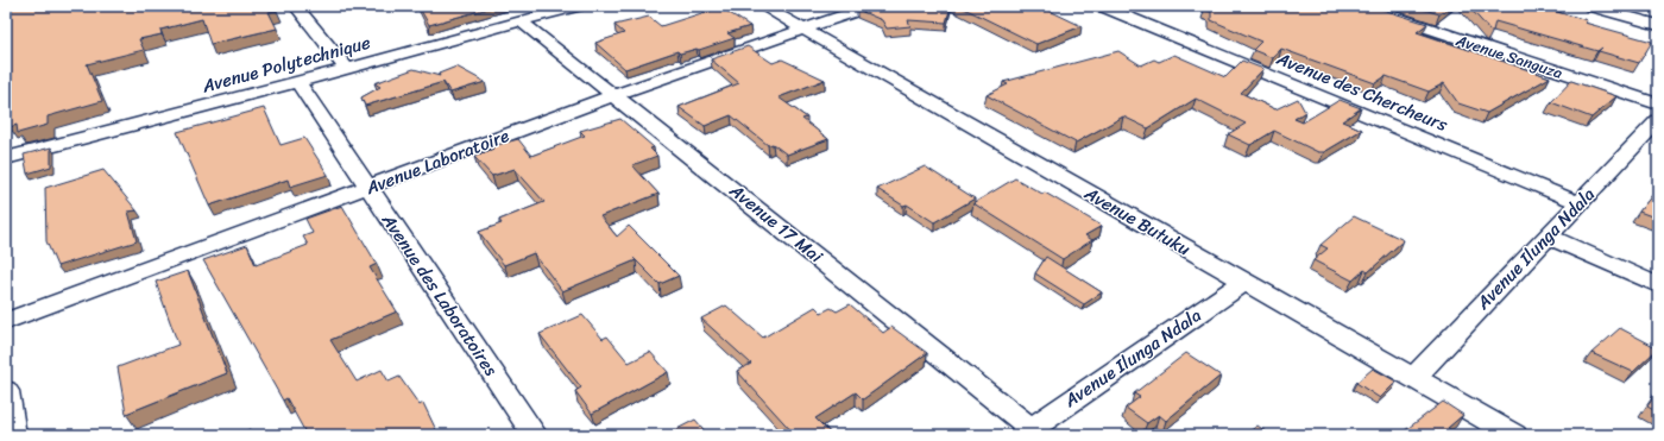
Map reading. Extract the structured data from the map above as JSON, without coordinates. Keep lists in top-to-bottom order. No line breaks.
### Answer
{"streets":{"street":["Avenue Sanguza","Avenue Polytechnique","Avenue des Chercheurs","Avenue Laboratoire","Avenue Butuku","Avenue 17 Mai","Avenue Ilunga Ndala","Avenue des Laboratoires"]},"crossings":[["Avenue Polytechnique","Avenue 17 Mai"],["Avenue Polytechnique","Avenue des Laboratoires"],["Avenue des Chercheurs","Avenue Ilunga Ndala"],["Avenue Laboratoire","Avenue Butuku"],["Avenue Laboratoire","Avenue 17 Mai"],["Avenue Laboratoire","Avenue des Laboratoires"],["Avenue Butuku","Avenue Ilunga Ndala"],["Avenue 17 Mai","Avenue Ilunga Ndala"]]}
